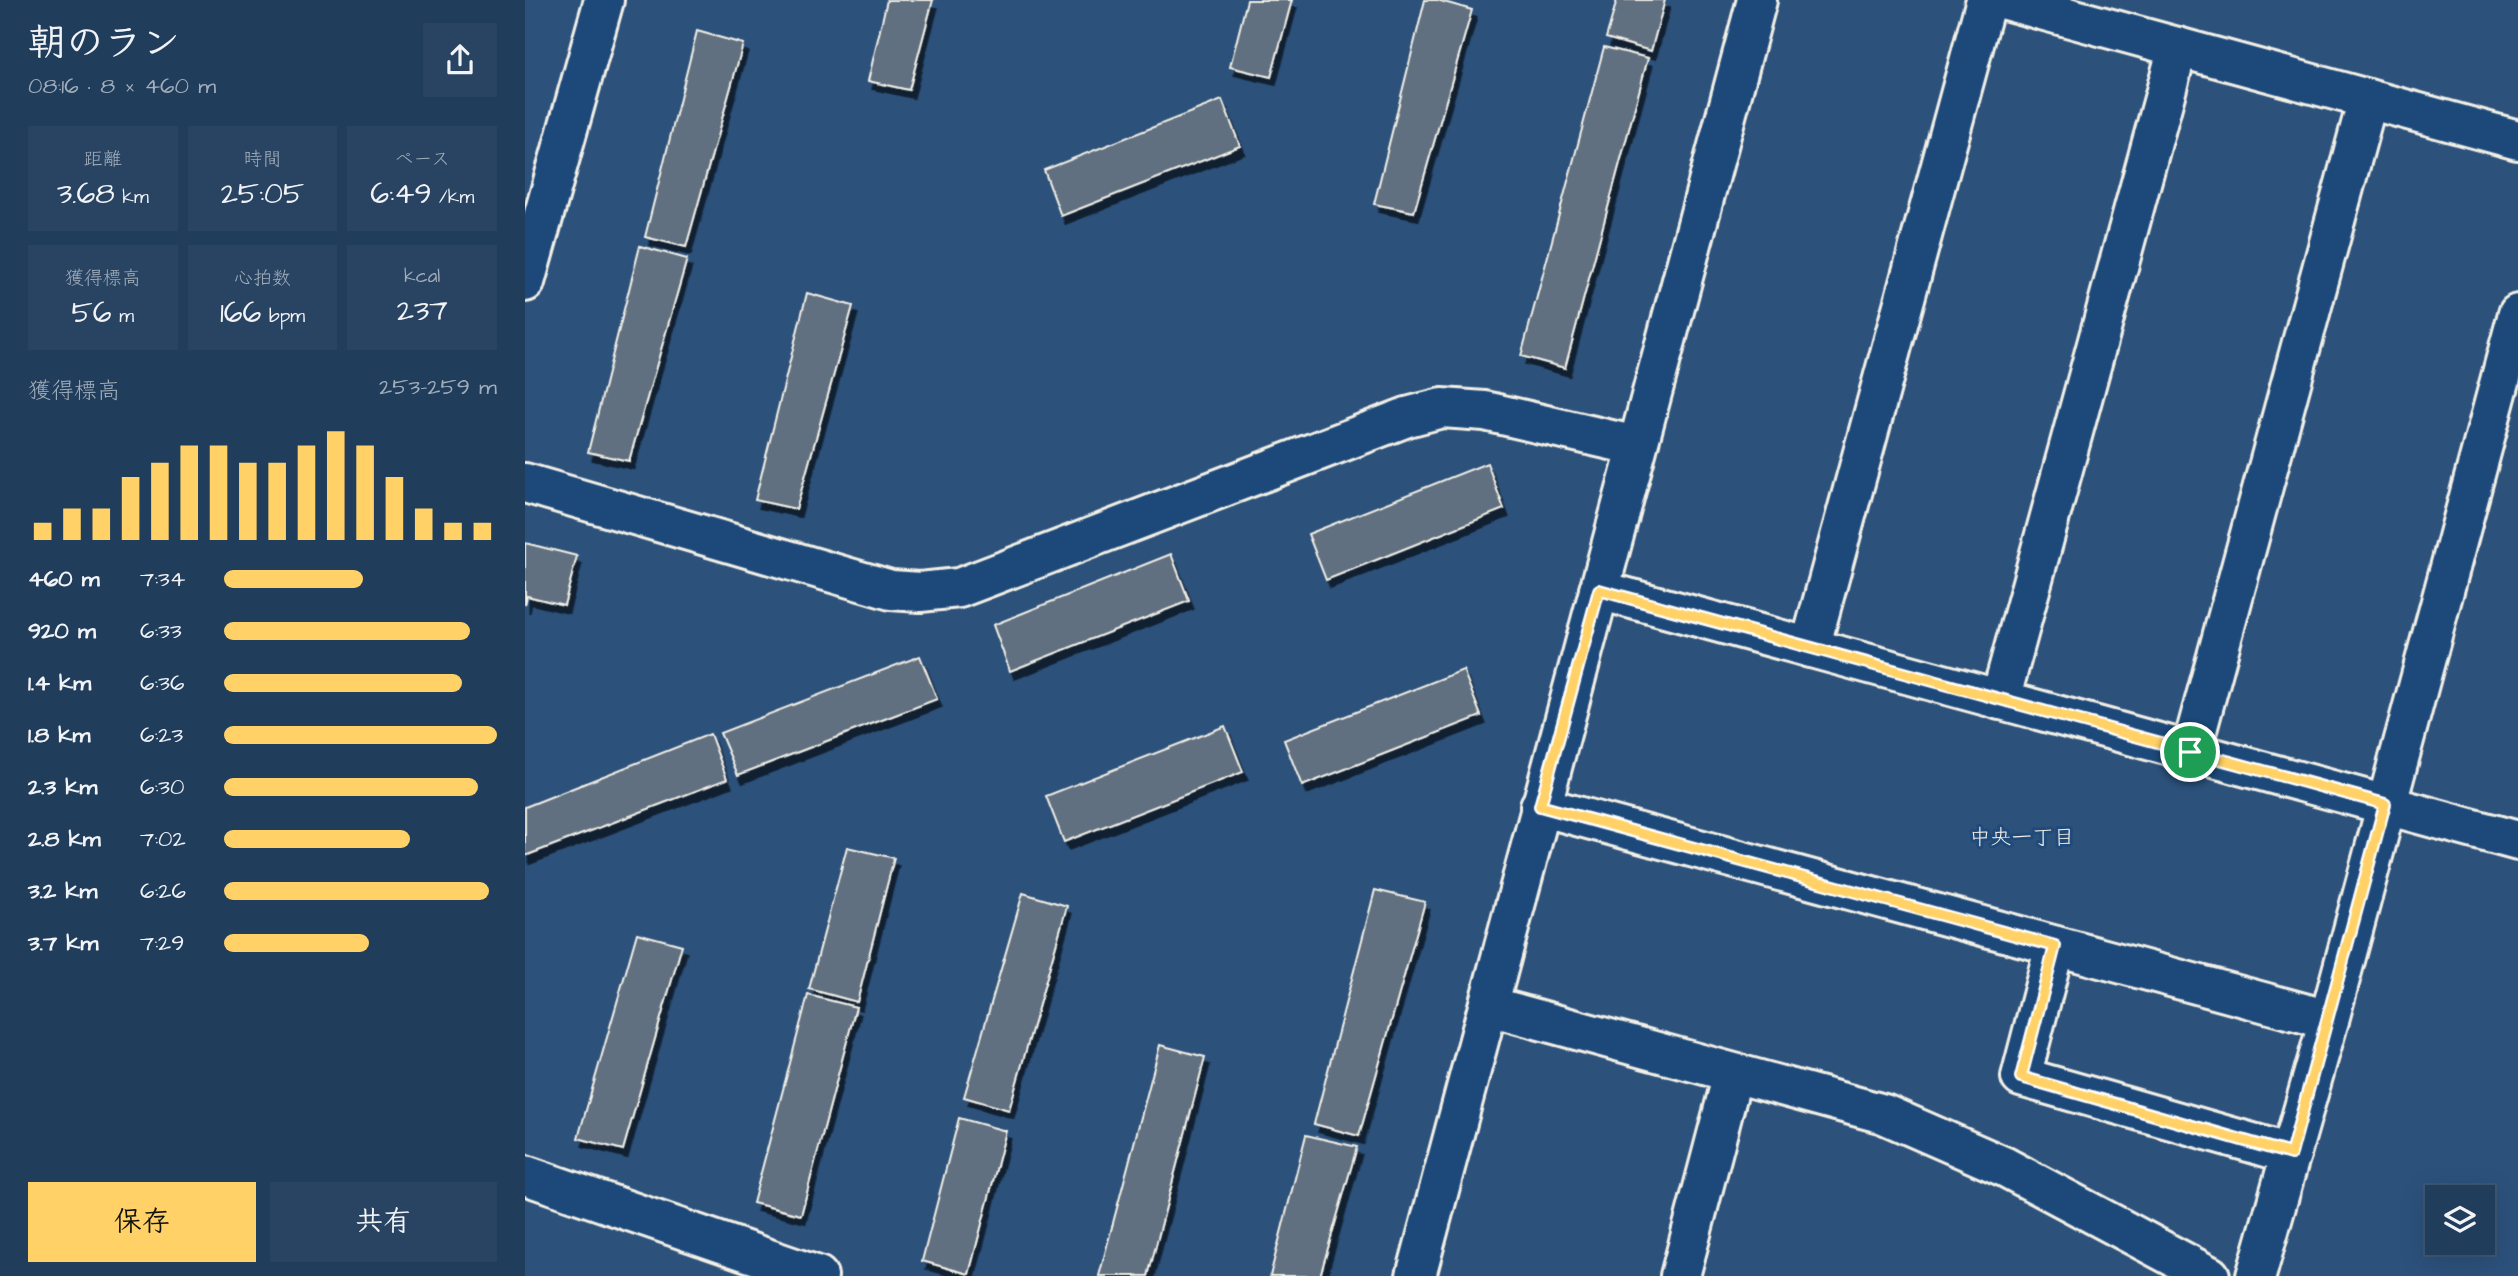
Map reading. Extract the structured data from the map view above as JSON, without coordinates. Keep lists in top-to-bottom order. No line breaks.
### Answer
{"districts":["中央一丁目"],"page":{"heading":["朝のラン","08:16 · 8 × 460 m"],"stats":[["距離","3.68 km"],["時間","25:05"],["ペース","6:49 /km"],["獲得標高","56 m"],["心拍数","166 bpm"],["kcal","237"]],"chart":["獲得標高","253–259 m"],"list":[{"name":"460 m","note":"7:34"},{"name":"920 m","note":"6:33"},{"name":"1.4 km","note":"6:36"},{"name":"1.8 km","note":"6:23"},{"name":"2.3 km","note":"6:30"},{"name":"2.8 km","note":"7:02"},{"name":"3.2 km","note":"6:26"},{"name":"3.7 km","note":"7:29"}],"buttons":["保存","共有"]}}
